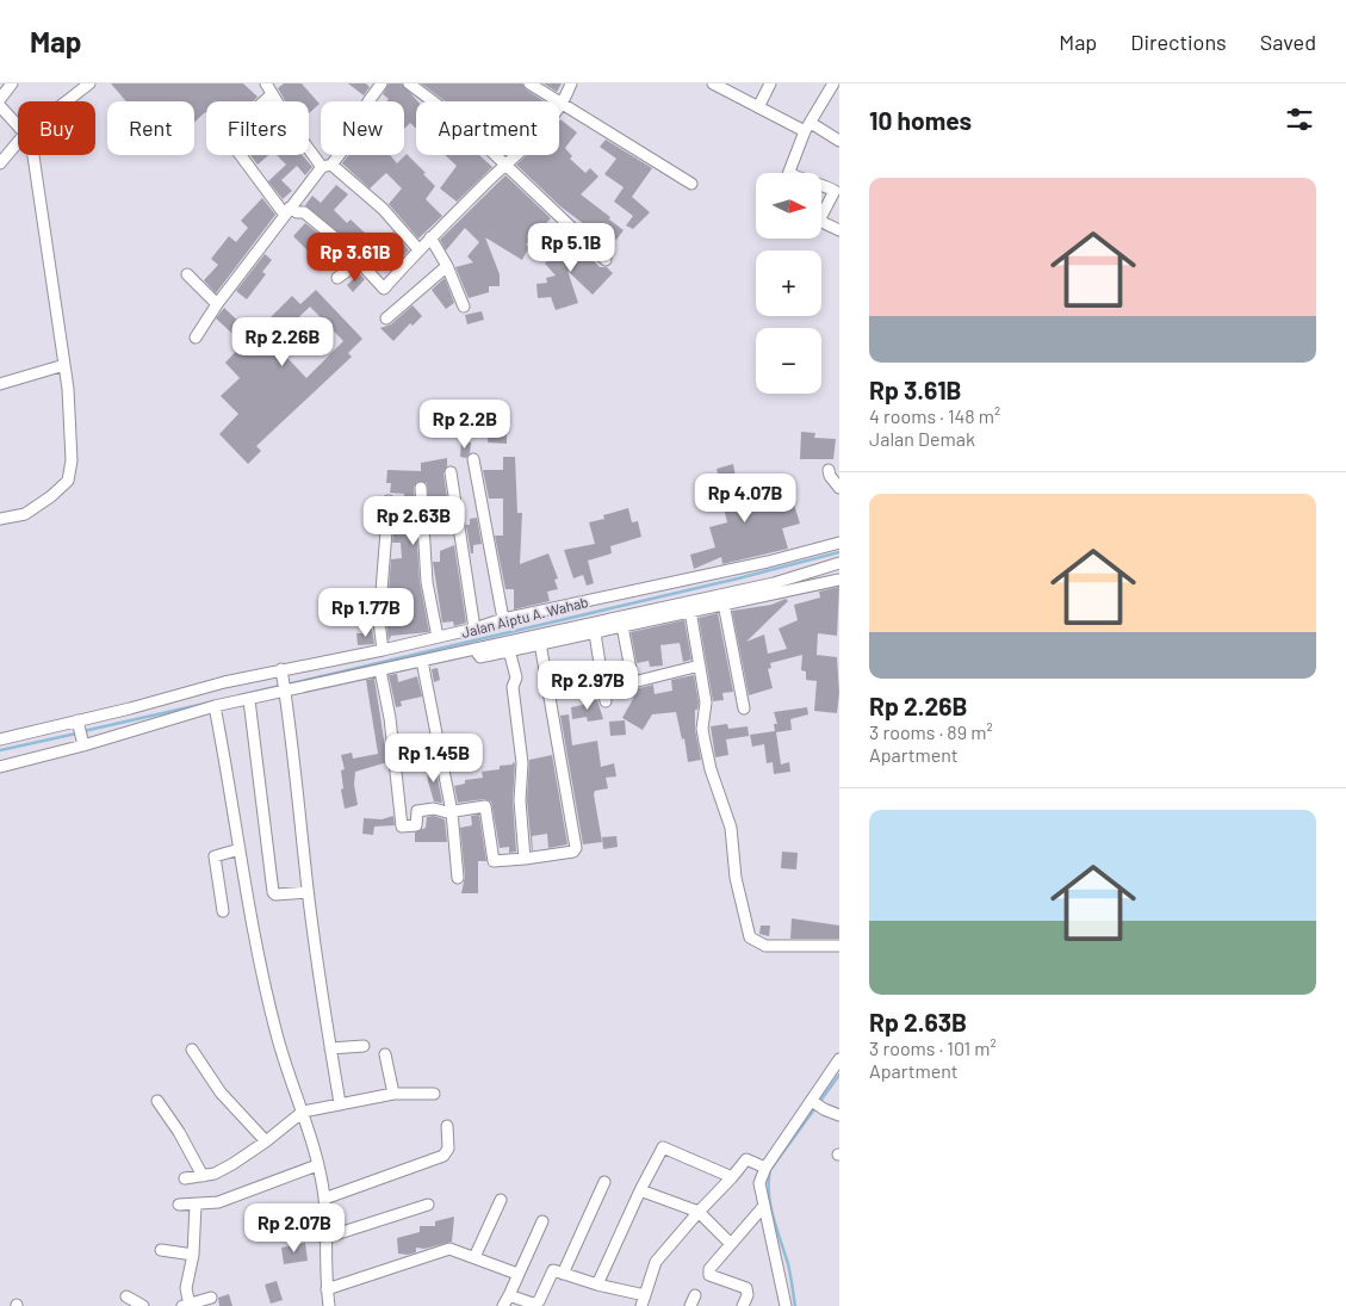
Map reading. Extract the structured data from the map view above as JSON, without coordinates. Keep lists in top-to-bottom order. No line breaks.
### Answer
{"streets":{"street":["Jalan Aiptu A. Wahab"]},"north":"right","page":{"header":"Map","nav":["Map","Directions","Saved"],"heading":"10 homes","chip":["Buy","Rent","Filters","New","Apartment"],"list":[{"name":"Rp 3.61B","note":"4 rooms · 148 m² · Jalan Demak"},{"name":"Rp 2.26B","note":"3 rooms · 89 m² · Apartment"},{"name":"Rp 2.63B","note":"3 rooms · 101 m² · Apartment"}],"map_buttons":["+","−"],"price":["Rp 5.1B","Rp 3.61B","Rp 2.26B","Rp 2.2B","Rp 4.07B","Rp 2.63B","Rp 1.77B","Rp 2.97B","Rp 1.45B","Rp 2.07B"]}}
